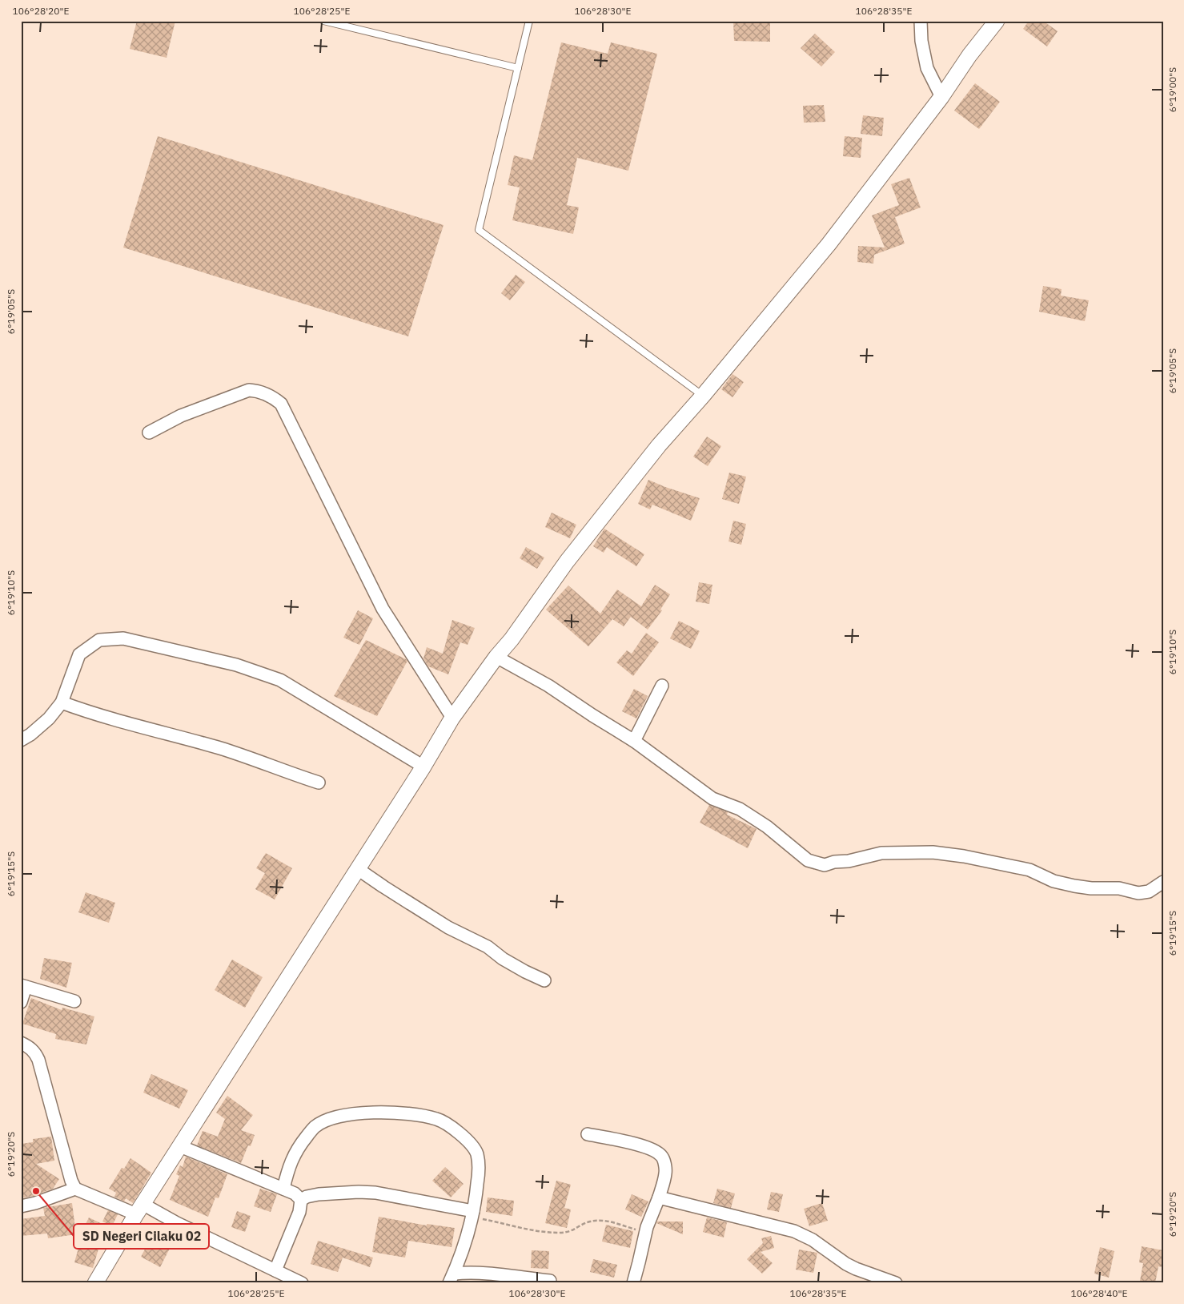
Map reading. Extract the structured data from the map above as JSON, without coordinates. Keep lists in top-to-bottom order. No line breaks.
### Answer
{"places":["SD Negeri Cilaku 02"],"coordinates":["106°28'20\"E","106°28'25\"E","106°28'30\"E","106°28'35\"E","6°19'00\"S","6°19'05\"S","6°19'10\"S","6°19'15\"S","6°19'20\"S","106°28'40\"E"]}
